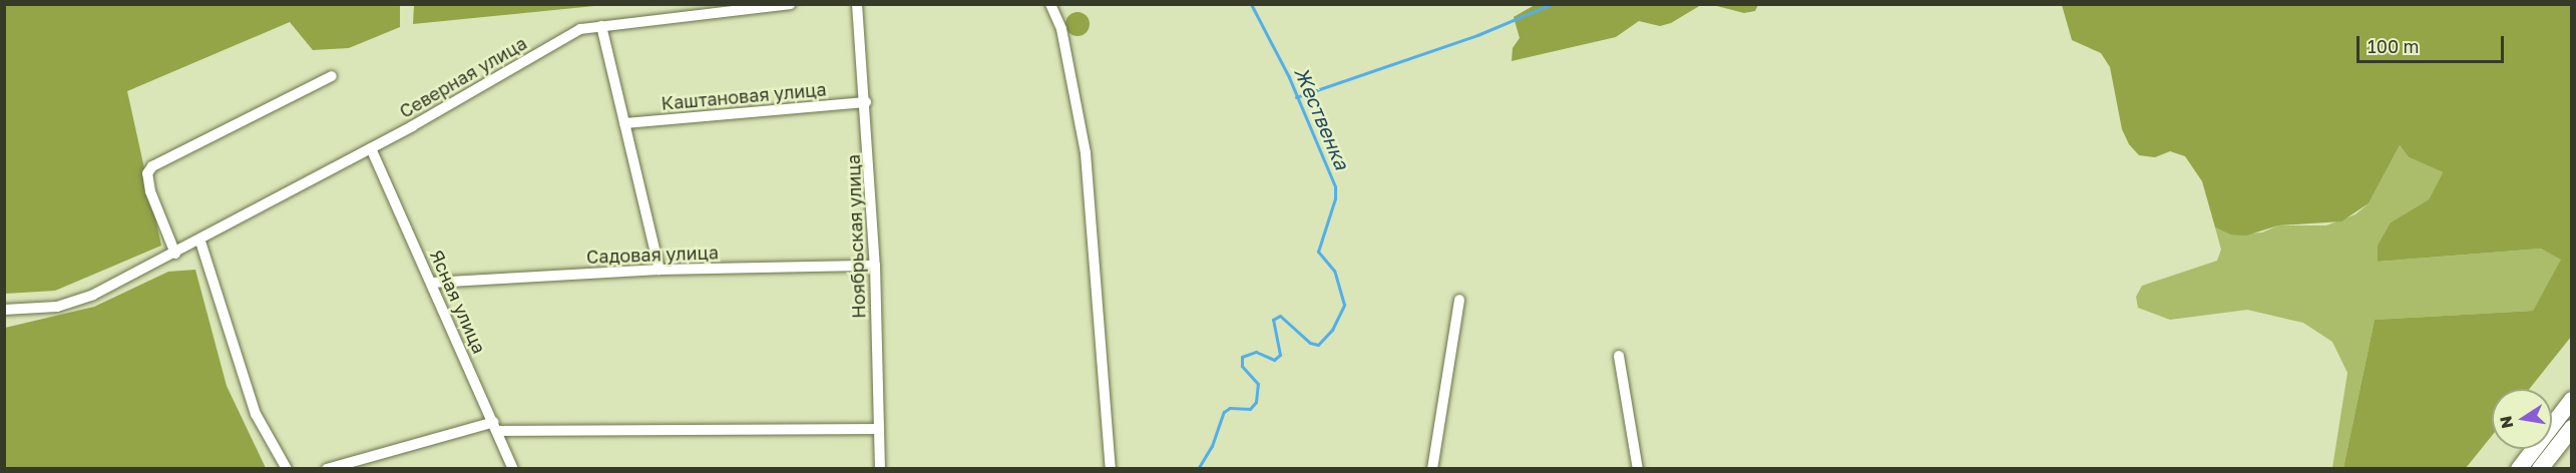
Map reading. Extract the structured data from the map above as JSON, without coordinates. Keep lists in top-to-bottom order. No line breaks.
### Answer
{"streets":{"street":["Северная улица","Каштановая улица","Ноябрьская улица","Садовая улица","Ясная улица"]},"crossings":[["Северная улица","Ясная улица"],["Каштановая улица","Ноябрьская улица"],["Ноябрьская улица","Садовая улица"],["Садовая улица","Ясная улица"]],"water":["Жественка"],"scale_bar":"100 m","north":"left"}
